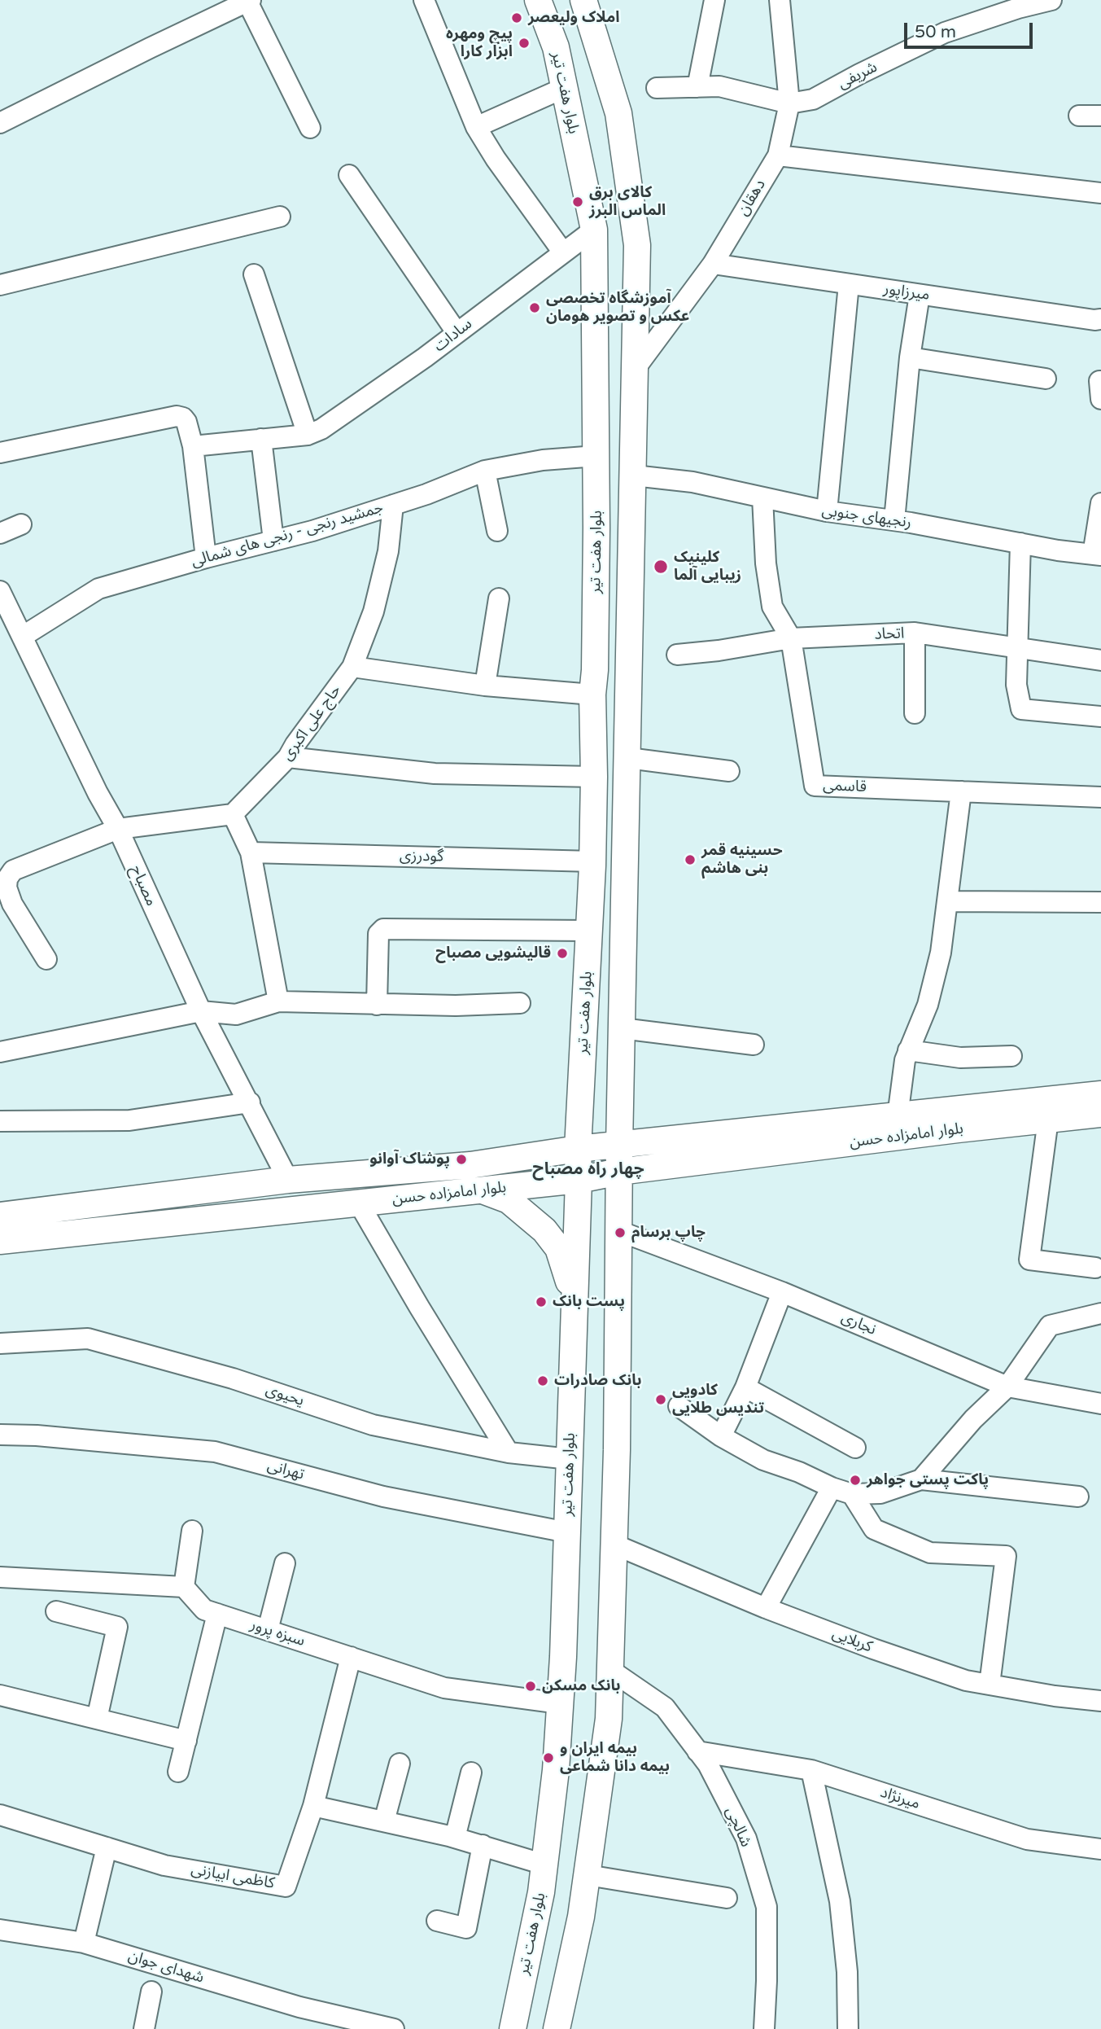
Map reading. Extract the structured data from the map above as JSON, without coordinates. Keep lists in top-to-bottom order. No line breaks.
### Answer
{"streets":{"main road":["بلوار هفت تیر","بلوار امامزاده حسن"],"street":["شریفی","دهقان","میرزاپور","سادات","رنجیهای جنوبی","جمشید رنجی - رنجی های شمالی","اتحاد","حاج علی اکبری","قاسمی","گودرزی","مصباح","نجاری","یحیوی","تهرانی","سبزه پرور","کربلایی","میرنژاد","شالچی","کاظمی ابیازنی","شهدای جوان"]},"crossings":[["شریفی","دهقان"],["بلوار هفت تیر","سادات"],["بلوار هفت تیر","جمشید رنجی - رنجی های شمالی"],["بلوار هفت تیر","گودرزی"],["بلوار هفت تیر","بلوار امامزاده حسن"],["بلوار هفت تیر","یحیوی"],["بلوار هفت تیر","تهرانی"],["بلوار هفت تیر","سبزه پرور"],["دهقان","میرزاپور"],["رنجیهای جنوبی","قاسمی"],["جمشید رنجی - رنجی های شمالی","حاج علی اکبری"],["جمشید رنجی - رنجی های شمالی","مصباح"],["اتحاد","قاسمی"],["مصباح","بلوار امامزاده حسن"],["میرنژاد","شالچی"]],"districts":["چهار راه مصباح"],"places":["املاک ولیعصر","پیچ ومهره ابزار کارا","کالای برق الماس البرز","آموزشگاه تخصصی عکس و تصویر هومان","کلینیک زیبایی آلما","حسینیه قمر بنی هاشم","قالیشویی مصباح","پوشاک آوانو","چاپ برسام","پست بانک","بانک صادرات","کادویی تندیس طلایی","پاکت پستی جواهر","بانک مسکن","بیمه ایران و بیمه دانا شماعی"],"scale_bar":"50 m"}
